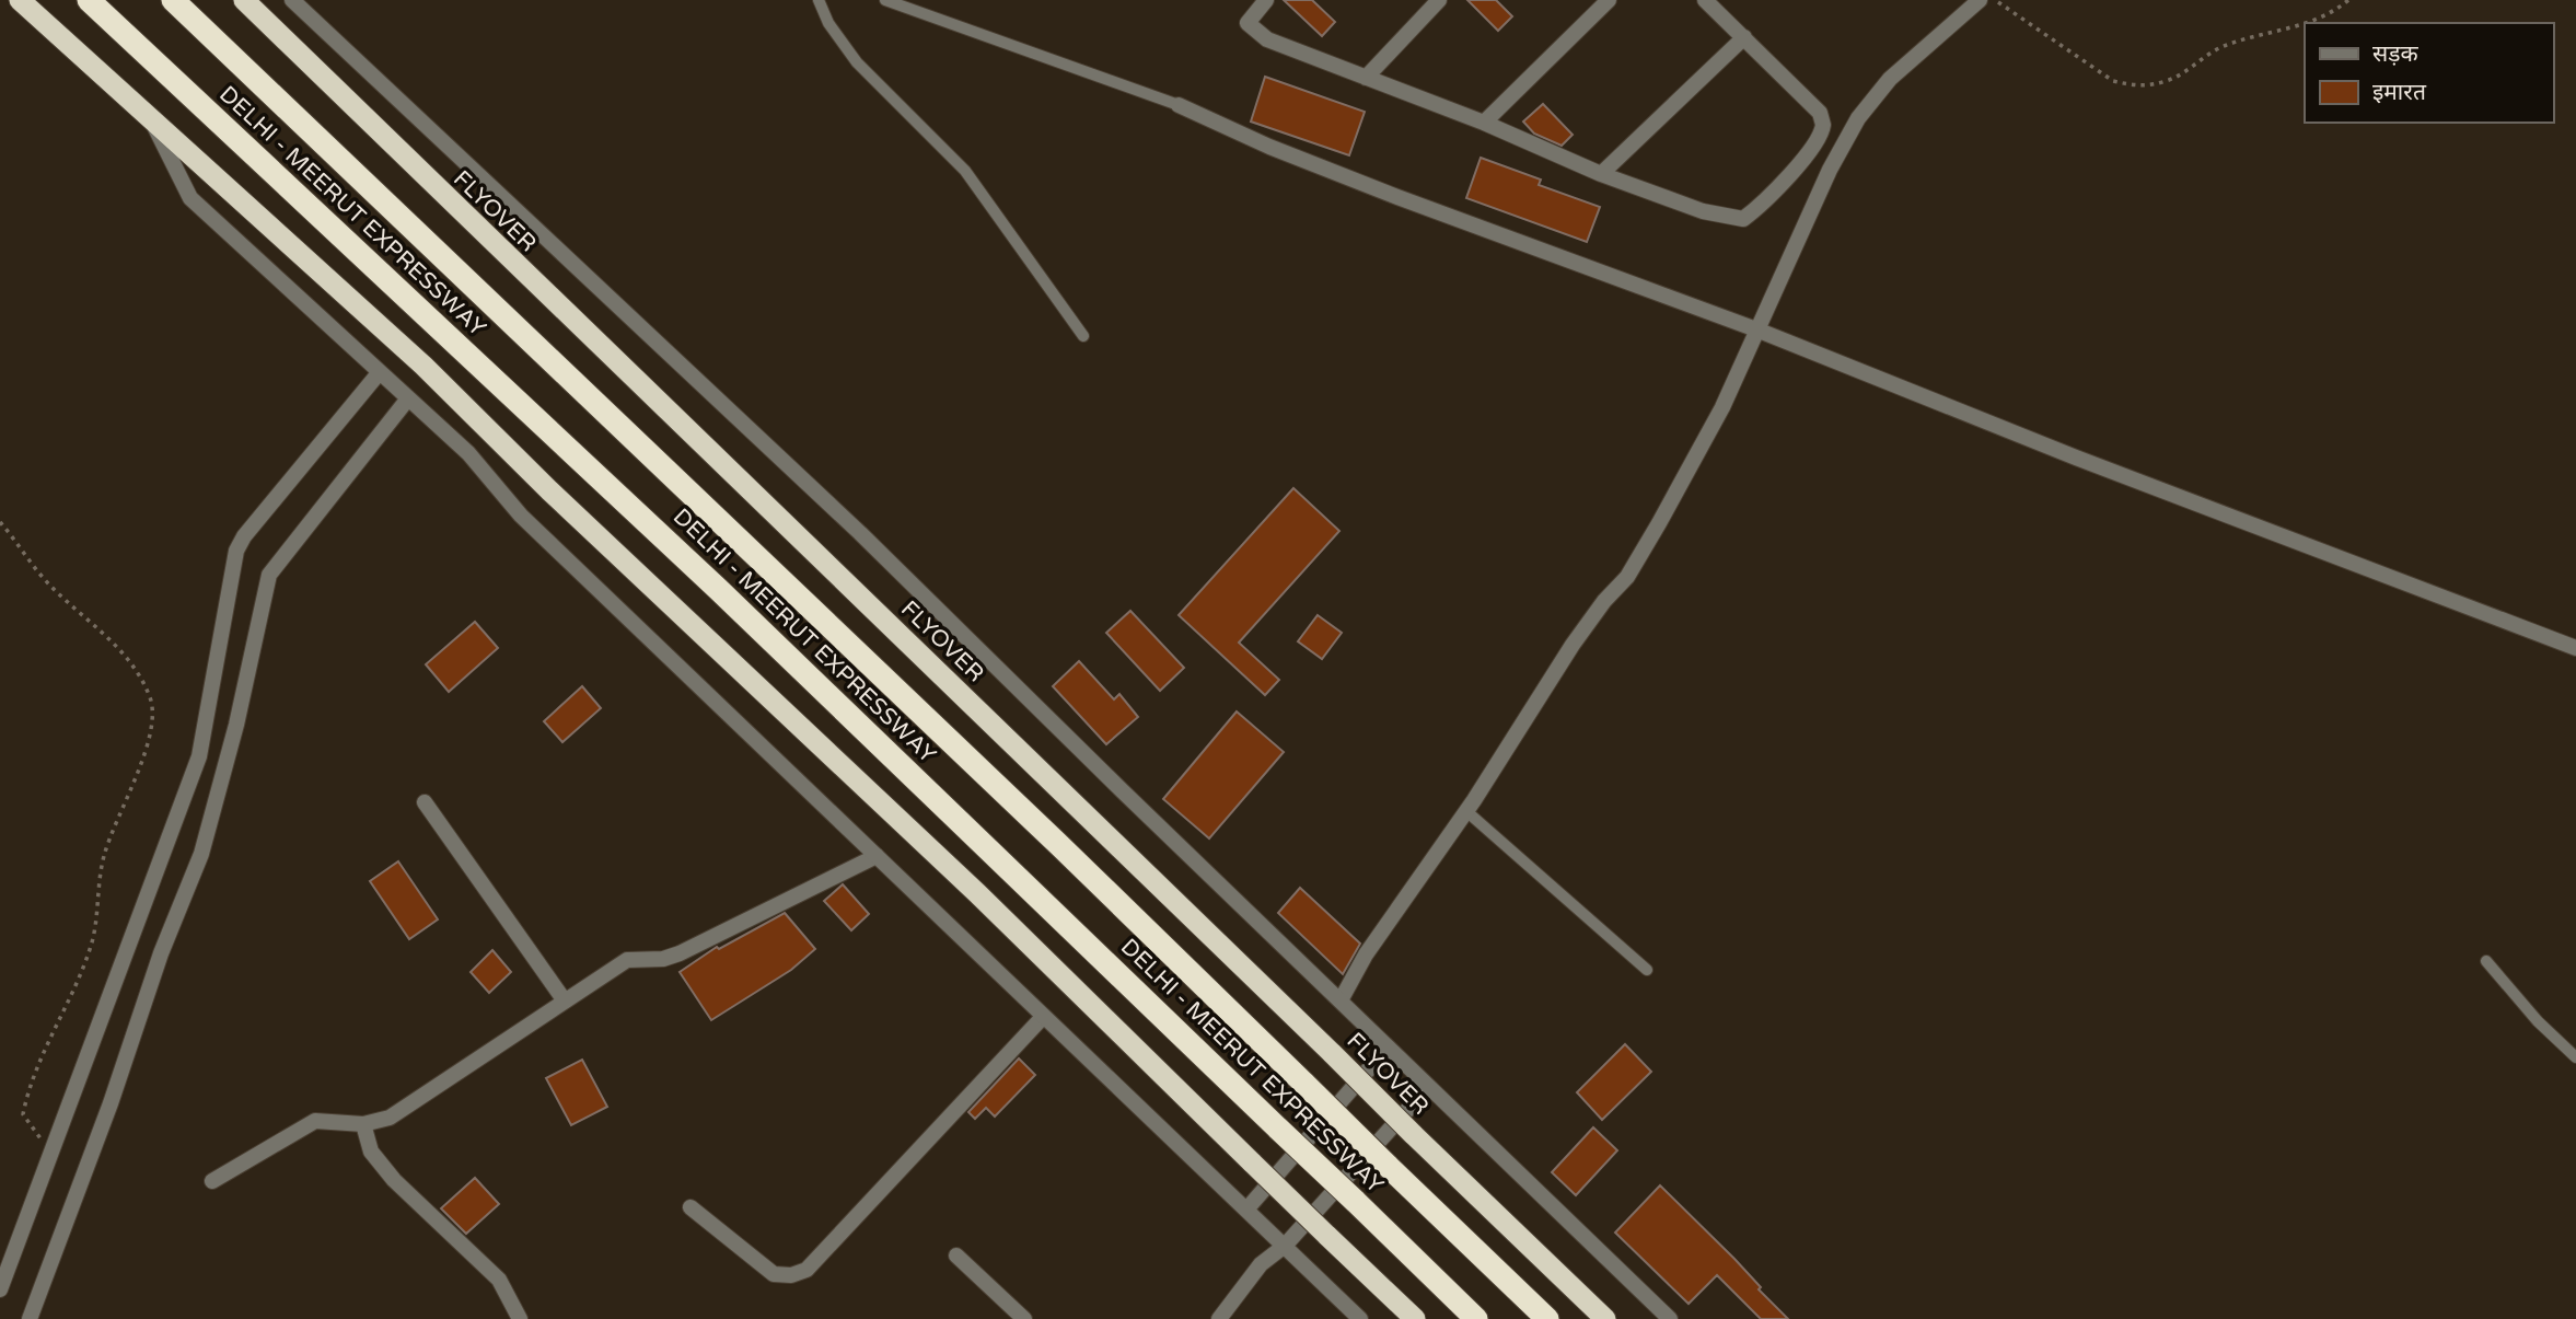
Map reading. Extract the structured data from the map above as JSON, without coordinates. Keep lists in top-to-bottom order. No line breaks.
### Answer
{"streets":{"highway":["DELHI - MEERUT EXPRESSWAY","FLYOVER"]},"legend":["सड़क","इमारत"]}
